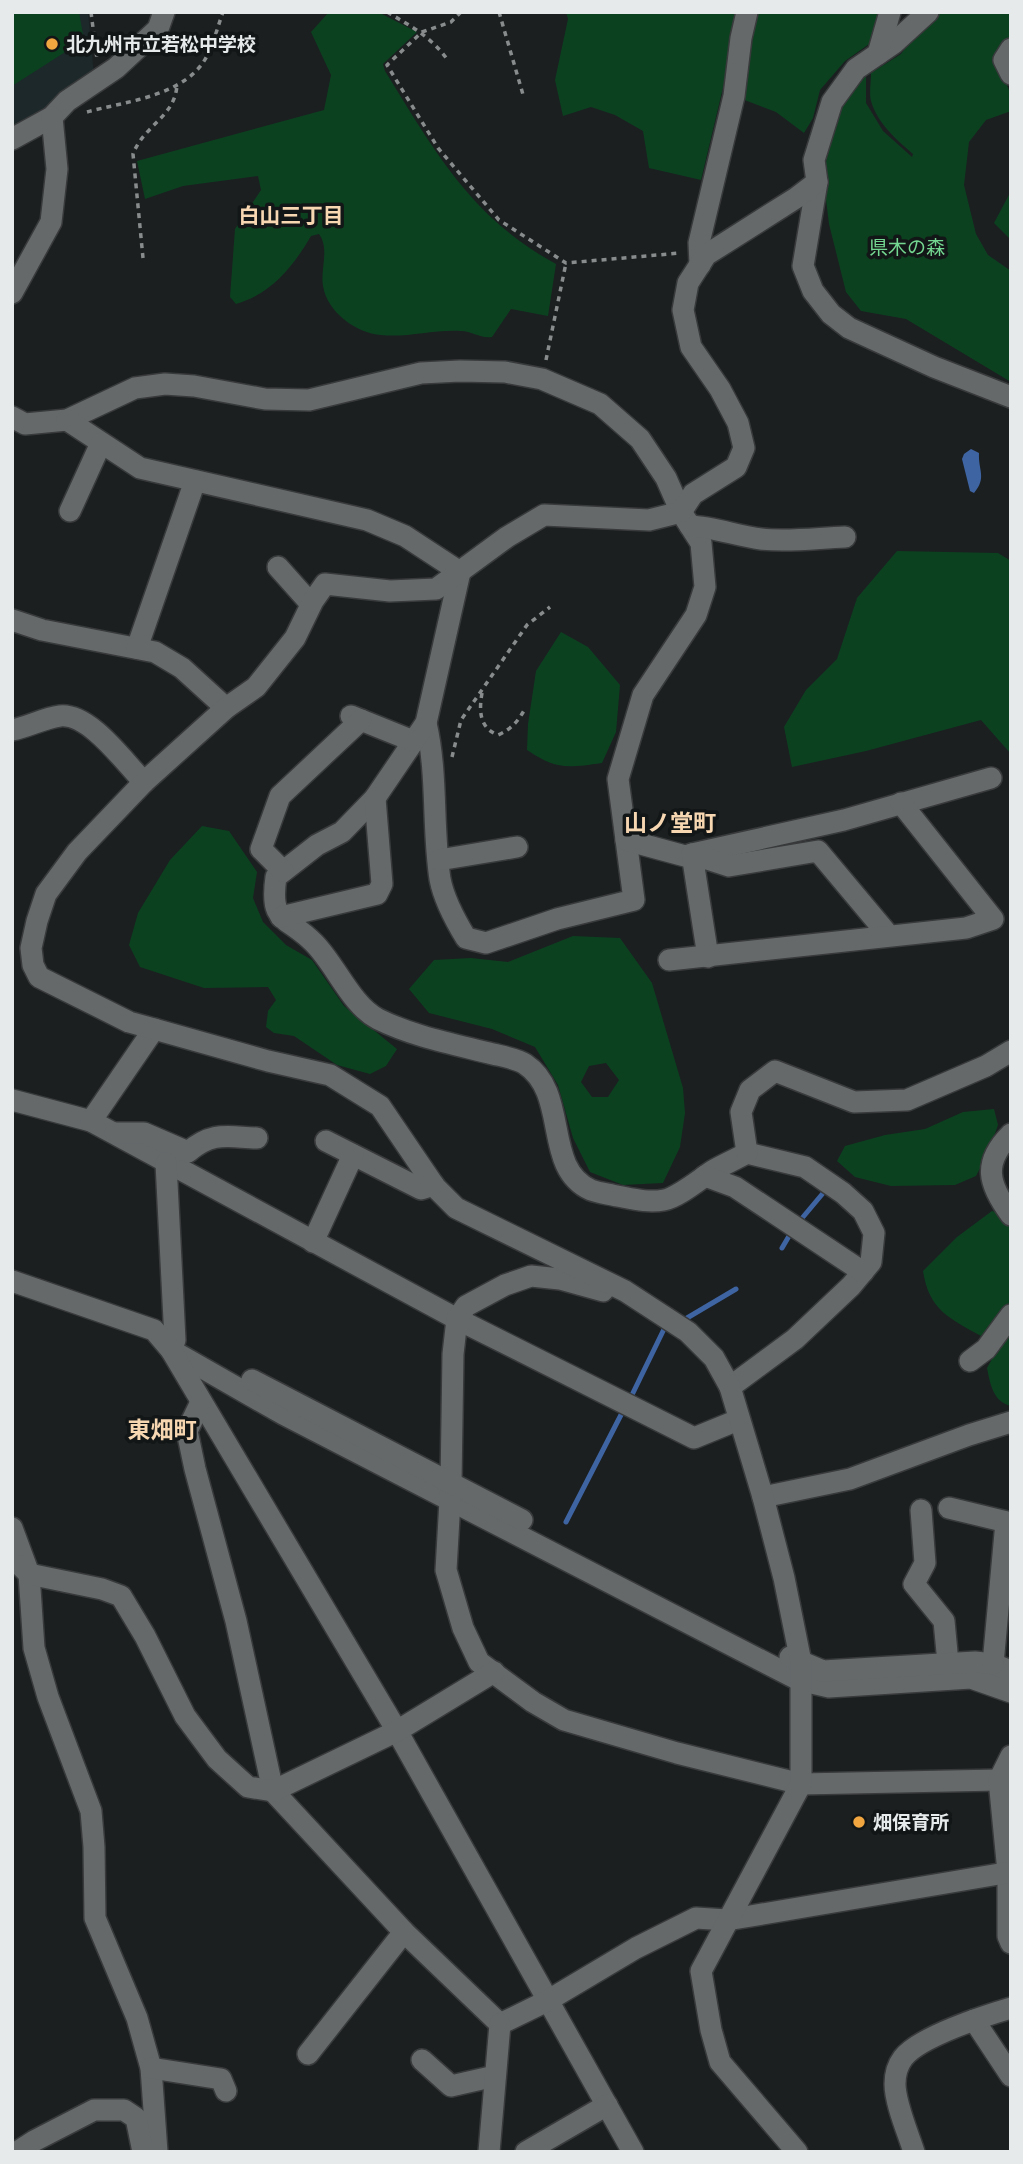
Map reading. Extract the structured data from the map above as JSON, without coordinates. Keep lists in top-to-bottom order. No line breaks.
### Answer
{"districts":["白山三丁目","山ノ堂町","東畑町"],"parks":["県木の森"],"places":["北九州市立若松中学校","畑保育所"]}
